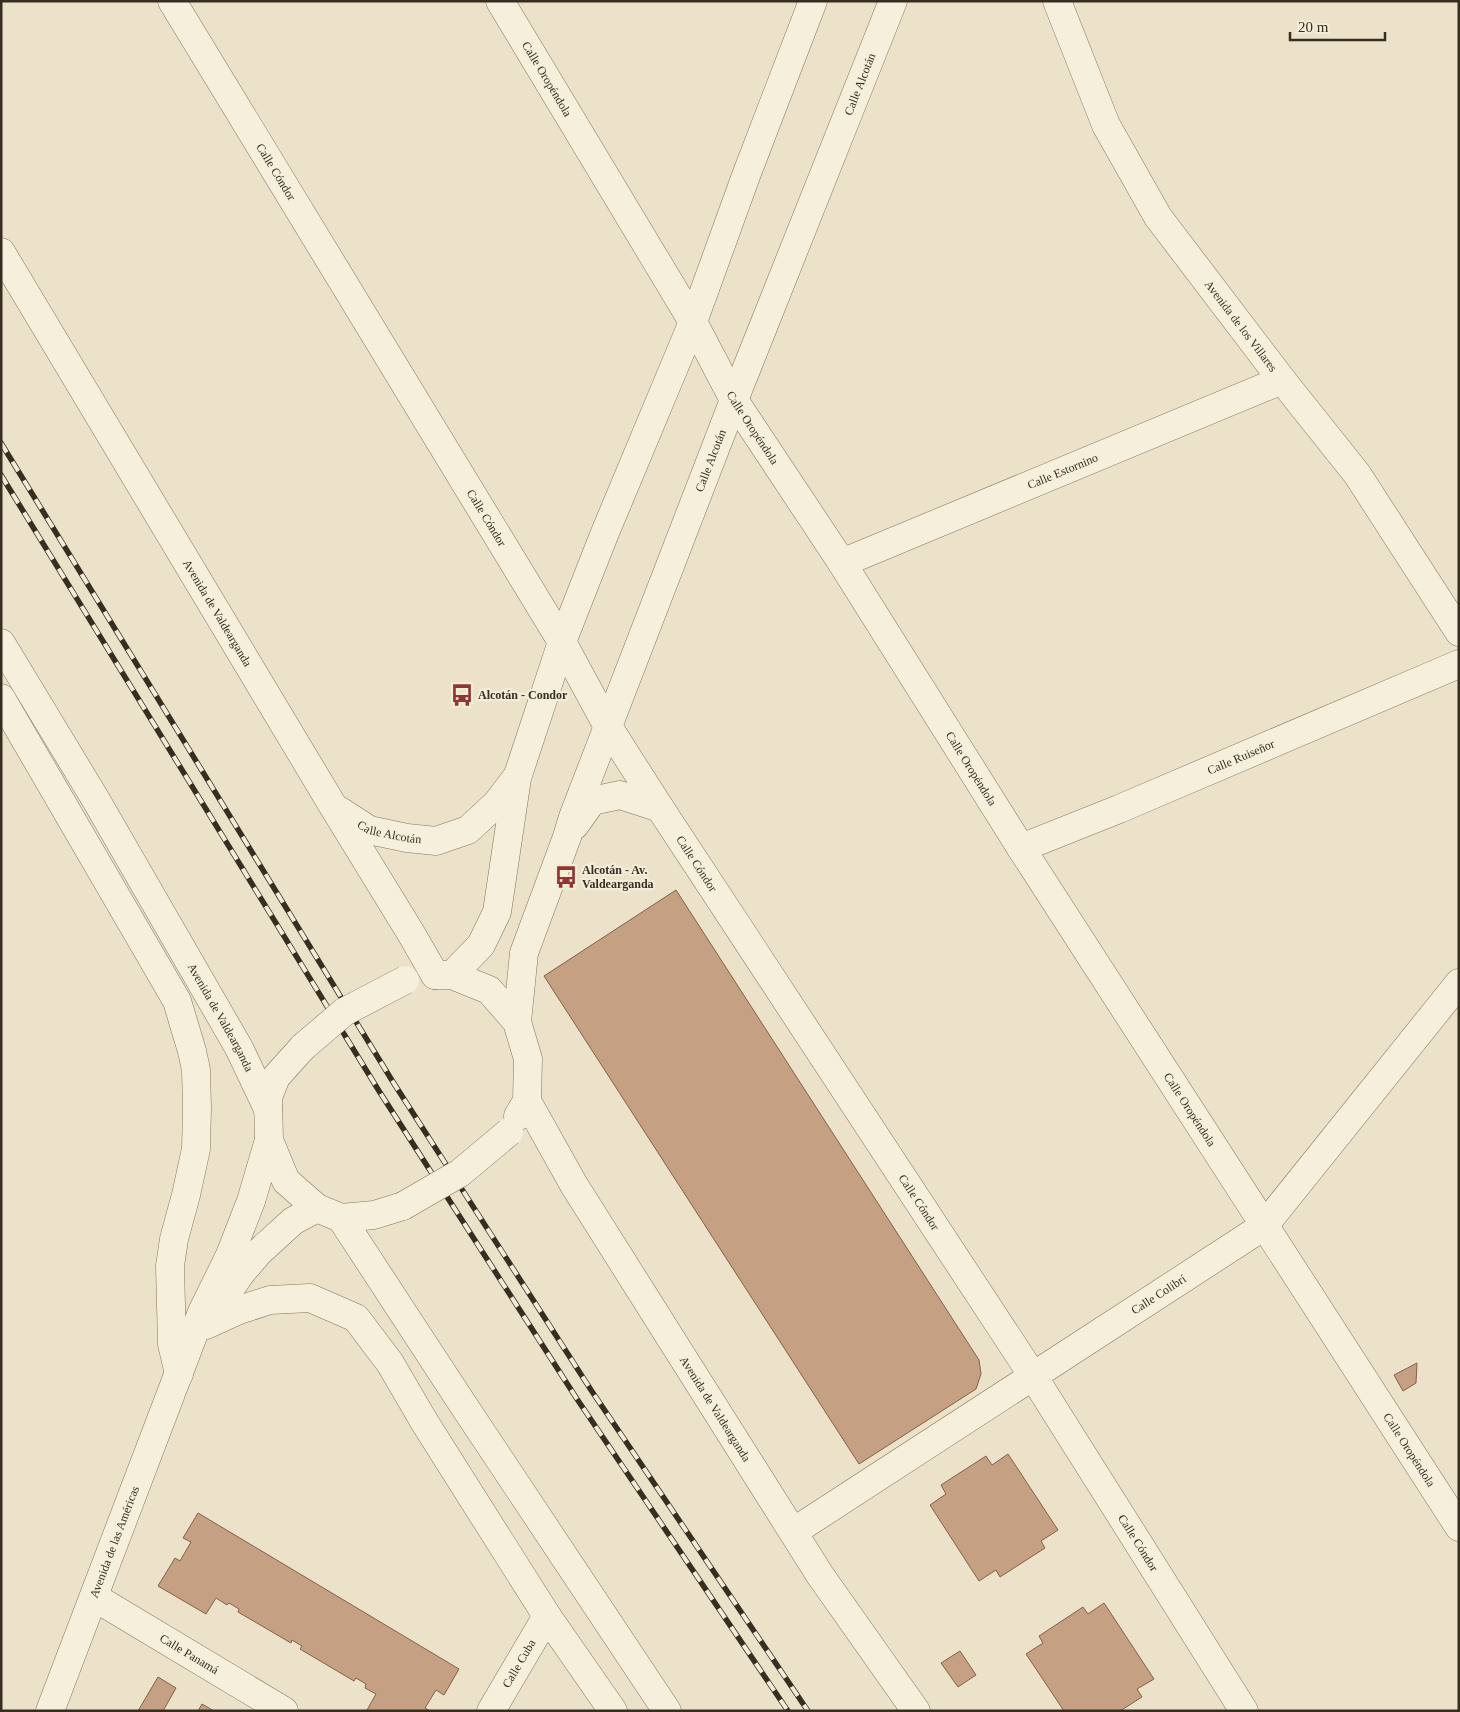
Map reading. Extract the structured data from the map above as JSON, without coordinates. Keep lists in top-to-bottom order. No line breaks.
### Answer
{"streets":{"street":["Calle Oropéndola","Calle Alcotán","Calle Cóndor","Avenida de los Villares","Calle Estornino","Avenida de Valdearganda","Calle Ruiseñor","Calle Colibrí","Avenida de las Américas","Calle Panamá","Calle Cuba"]},"crossings":[["Calle Oropéndola","Calle Alcotán"],["Calle Oropéndola","Calle Estornino"],["Calle Oropéndola","Calle Ruiseñor"],["Calle Oropéndola","Calle Colibrí"],["Calle Alcotán","Calle Cóndor"],["Calle Alcotán","Avenida de Valdearganda"],["Calle Cóndor","Calle Colibrí"],["Avenida de los Villares","Calle Estornino"],["Avenida de Valdearganda","Calle Colibrí"],["Avenida de las Américas","Calle Panamá"]],"places":{"bus stop":["Alcotán - Condor","Alcotán - Av. Valdearganda"]},"scale_bar":"20 m"}
